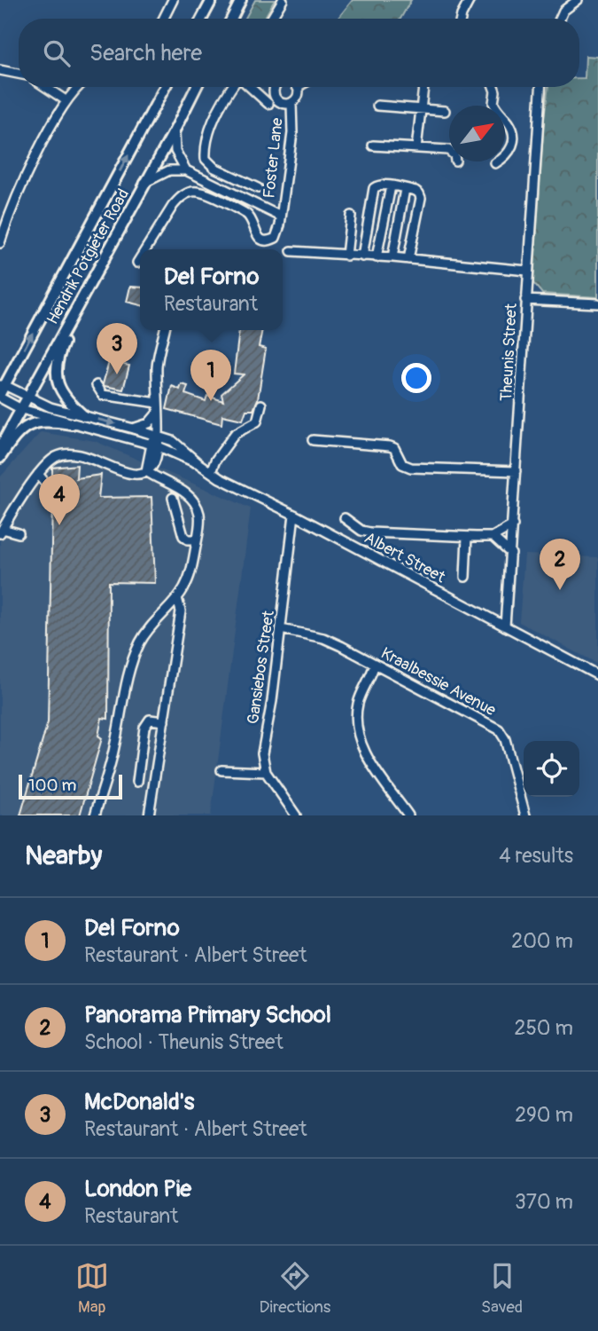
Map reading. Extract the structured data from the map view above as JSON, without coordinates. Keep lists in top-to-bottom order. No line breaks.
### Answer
{"streets":{"main road":["Hendrik Potgieter Road"],"street":["Foster Lane","Theunis Street","Albert Street","Gansiebos Street","Kraalbessie Avenue"]},"crossings":[["Hendrik Potgieter Road","Albert Street"],["Theunis Street","Albert Street"],["Albert Street","Gansiebos Street"],["Gansiebos Street","Kraalbessie Avenue"]],"scale_bar":"100 m","north":"top right","page":{"search":"Search here","popup":["Del Forno","Restaurant"],"pins":["3","1","4","2"],"scale":"100 m","heading":["Nearby","4 results"],"list":[{"mark":"1","name":"Del Forno","note":"Restaurant · Albert Street","value":"200 m"},{"mark":"2","name":"Panorama Primary School","note":"School · Theunis Street","value":"250 m"},{"mark":"3","name":"McDonald's","note":"Restaurant · Albert Street","value":"290 m"},{"mark":"4","name":"London Pie","note":"Restaurant","value":"370 m"}],"nav":["Map","Directions","Saved"]}}
